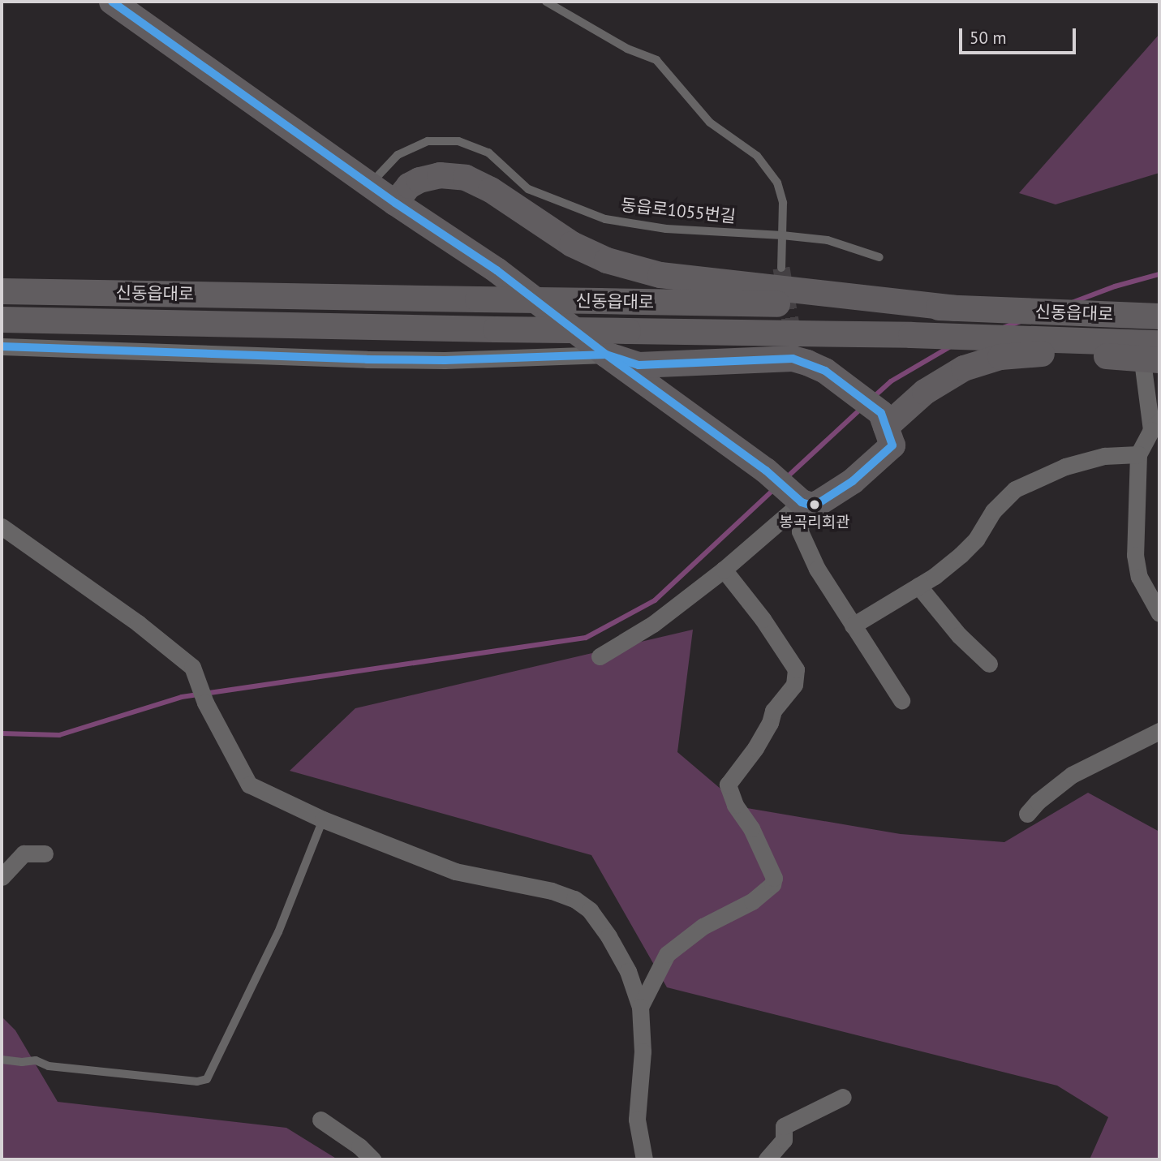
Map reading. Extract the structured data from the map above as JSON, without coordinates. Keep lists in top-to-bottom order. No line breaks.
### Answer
{"streets":{"main road":["신동읍대로"],"lane":["동읍로1055번길"]},"places":["봉곡리회관"],"scale_bar":"50 m"}
